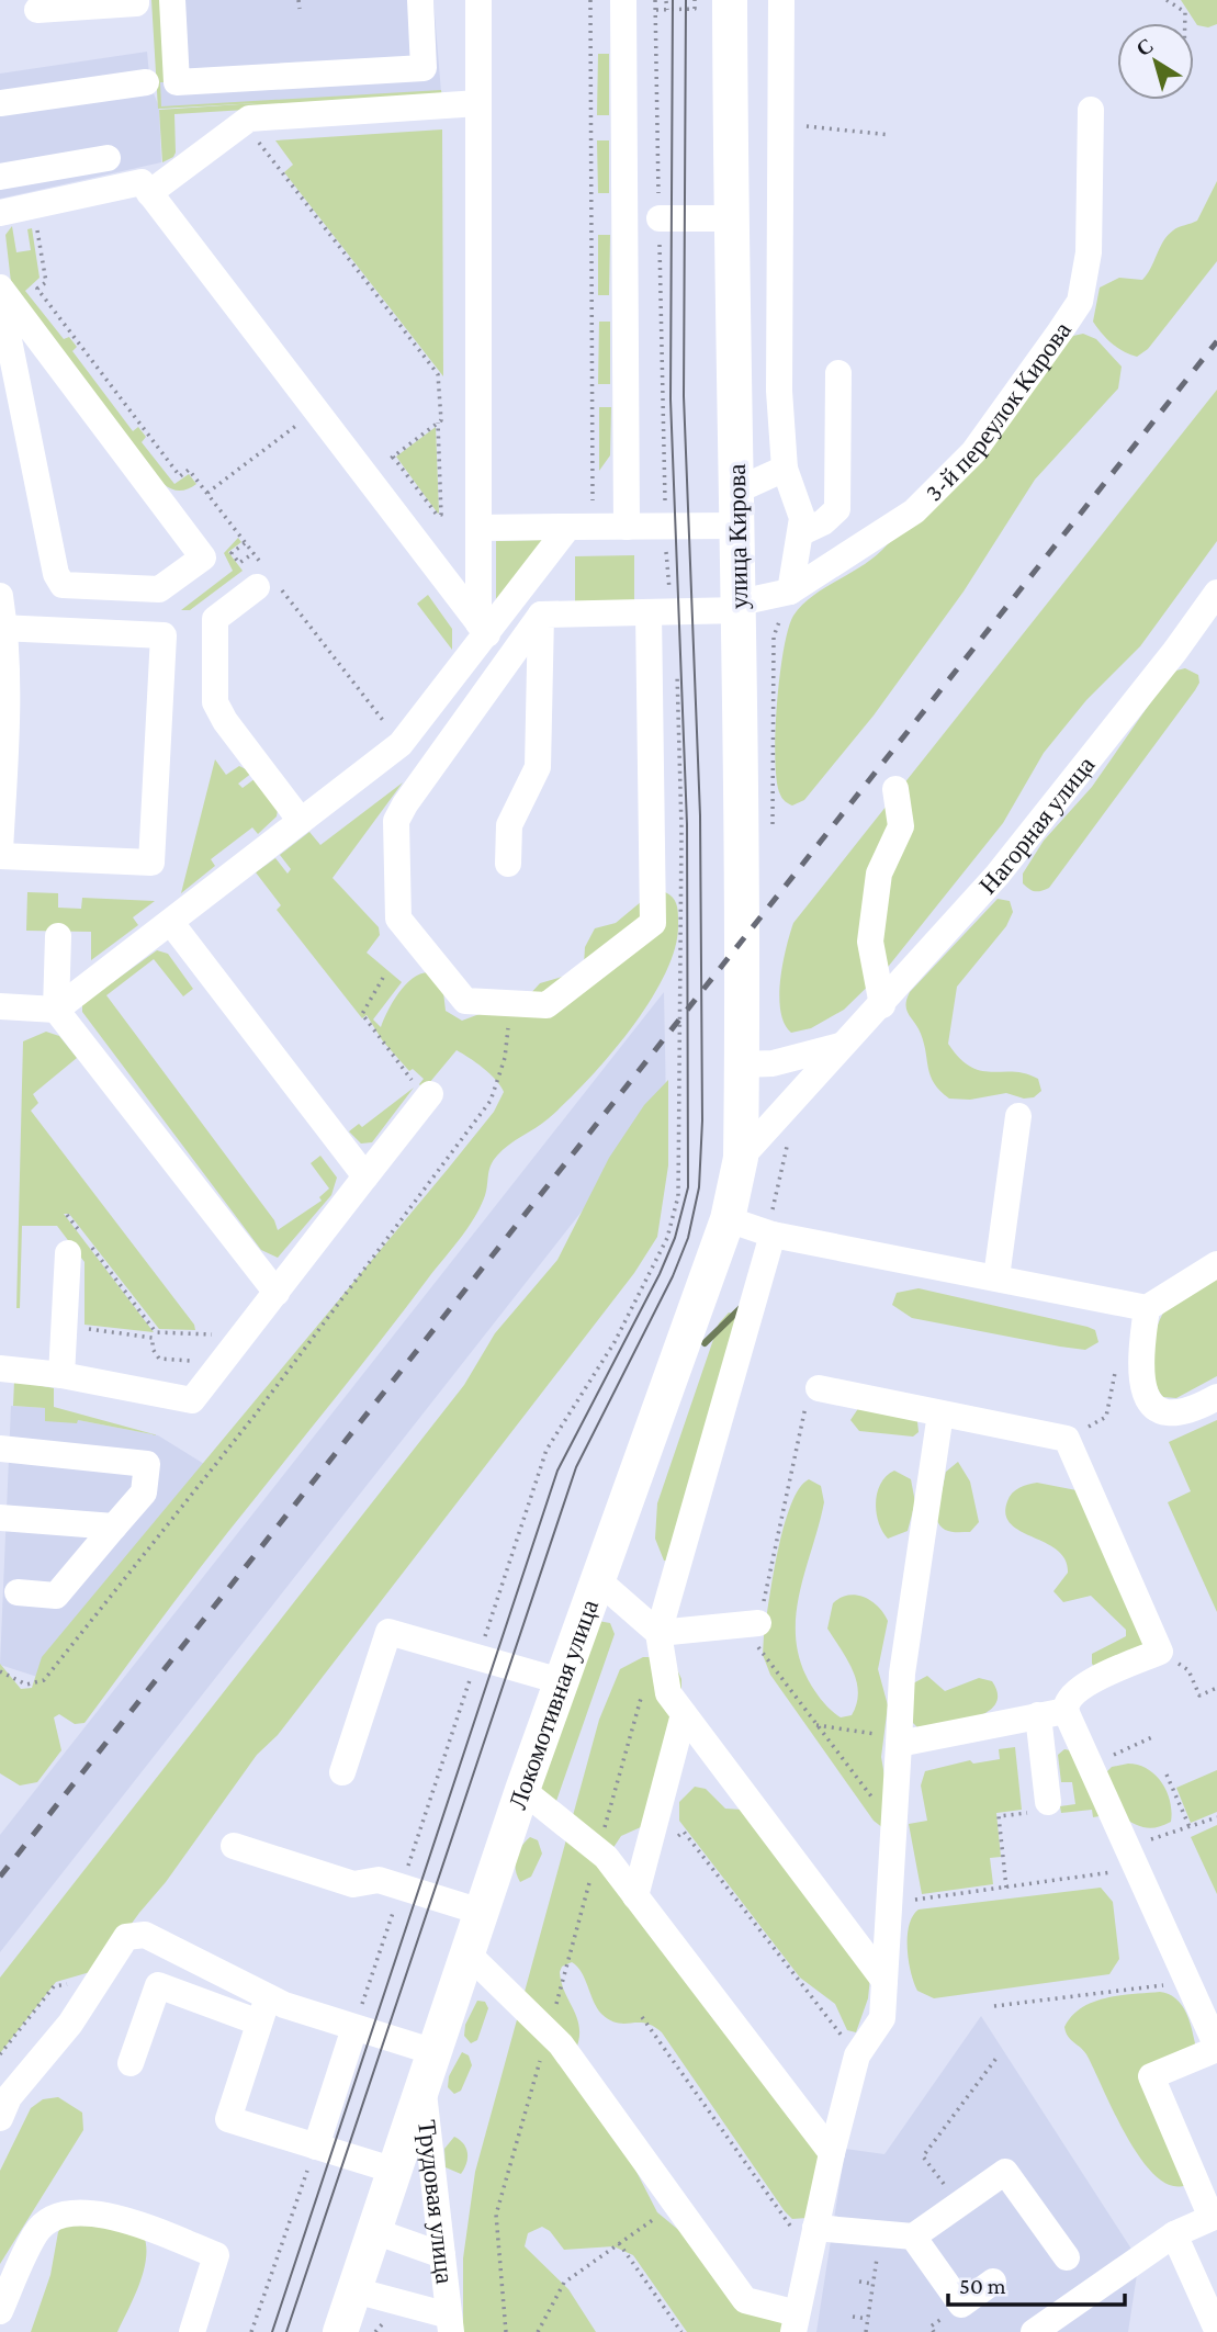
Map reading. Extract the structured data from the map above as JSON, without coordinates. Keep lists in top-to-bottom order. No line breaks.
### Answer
{"streets":{"main road":["улица Кирова","Локомотивная улица"],"street":["3-й переулок Кирова","Нагорная улица","Трудовая улица"]},"crossings":[["3-й переулок Кирова","улица Кирова"],["улица Кирова","Нагорная улица"],["улица Кирова","Локомотивная улица"],["Нагорная улица","Локомотивная улица"],["Локомотивная улица","Трудовая улица"]],"scale_bar":"50 m","north":"top left"}
